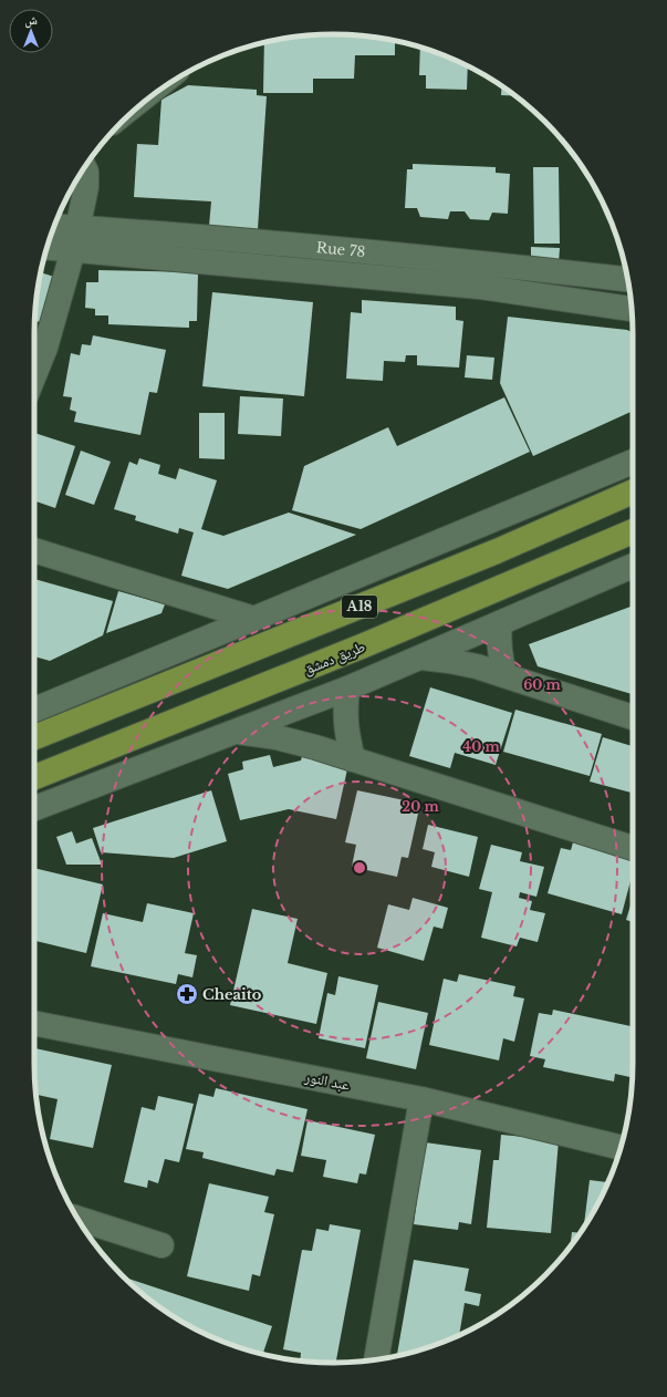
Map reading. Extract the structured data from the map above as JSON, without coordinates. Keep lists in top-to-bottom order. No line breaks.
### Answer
{"streets":{"highway":["A18","طريق دمشق"],"street":["Rue 78","عبد النور"]},"places":{"pharmacy":["Cheaito"]},"north":"top","rings":["60 m","40 m","20 m"]}
